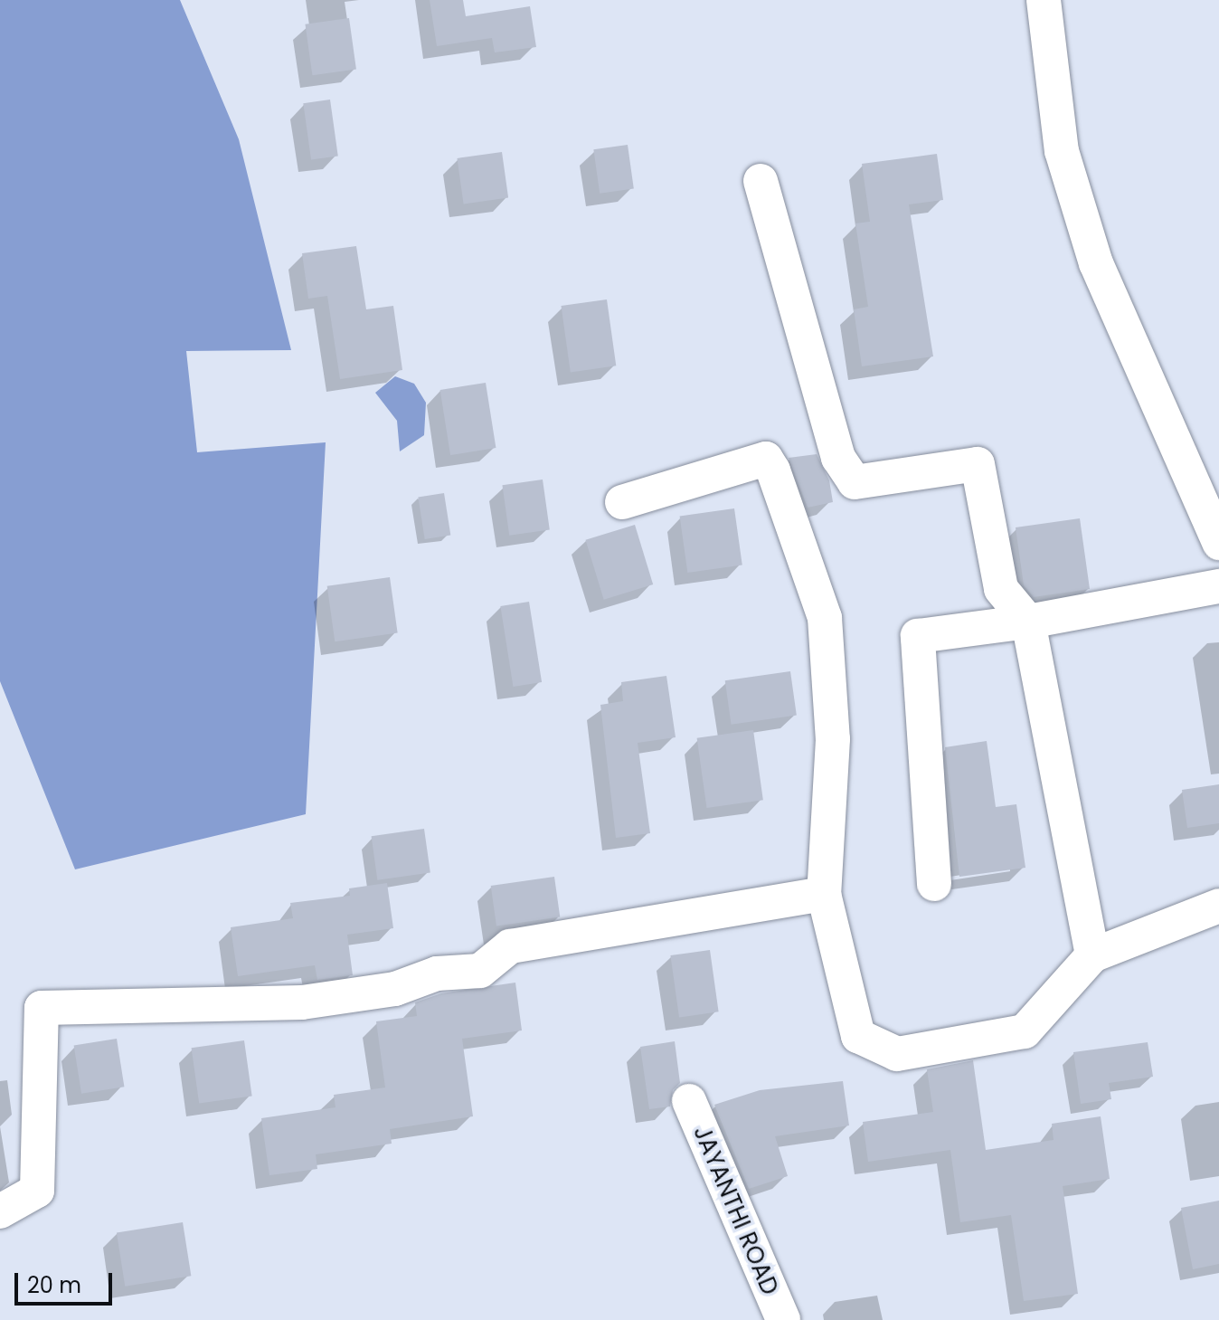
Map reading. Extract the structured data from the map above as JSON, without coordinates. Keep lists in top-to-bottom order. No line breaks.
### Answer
{"streets":{"street":["JAYANTHI ROAD"]},"scale_bar":"20 m"}
